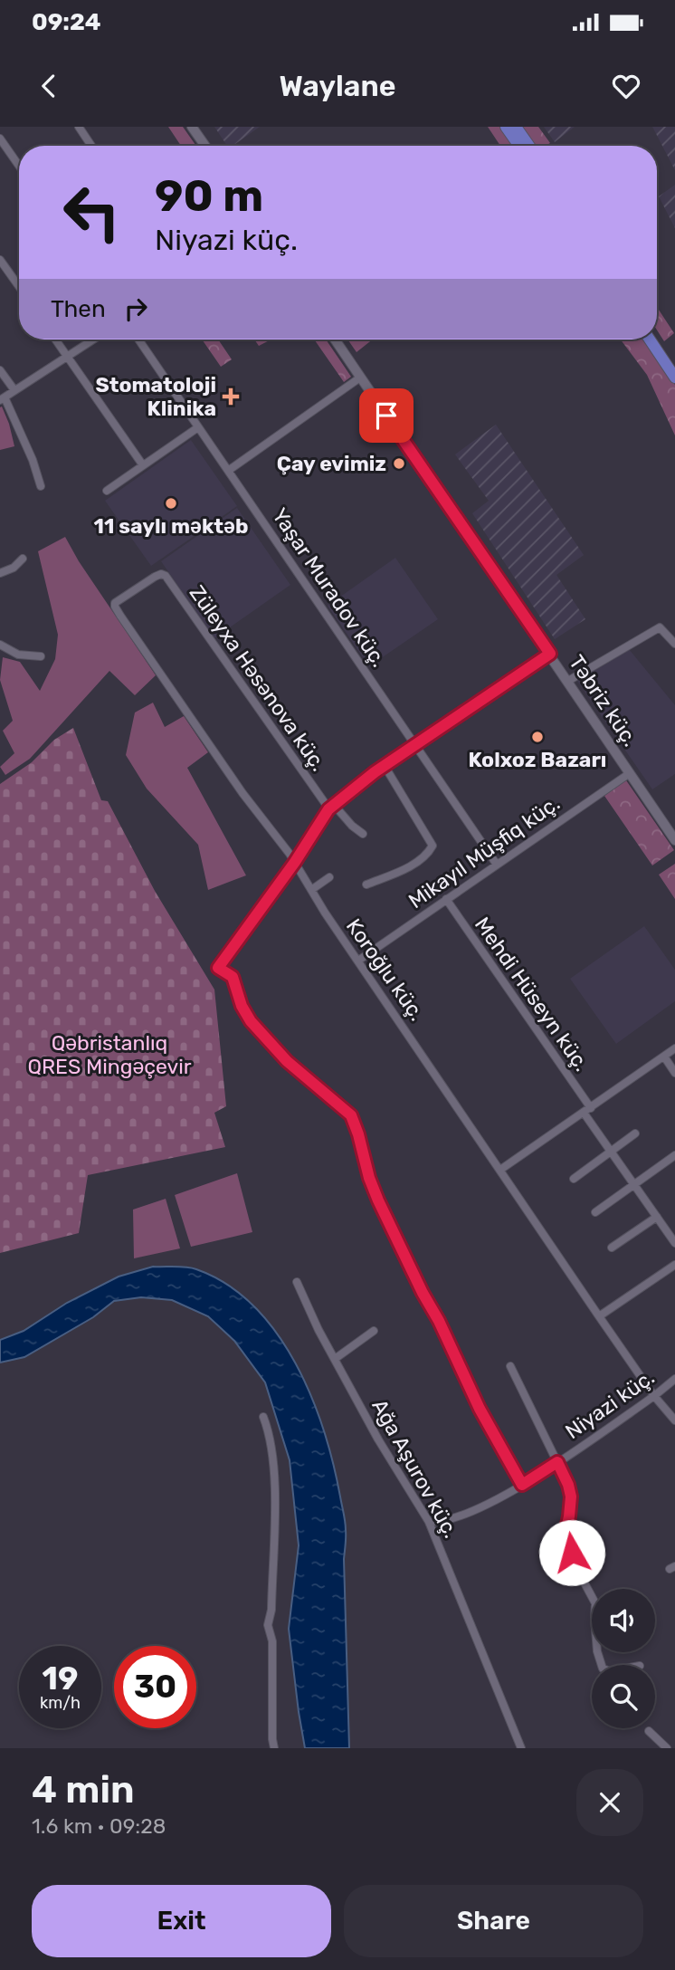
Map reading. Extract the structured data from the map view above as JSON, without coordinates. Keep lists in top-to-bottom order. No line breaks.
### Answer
{"streets":{"main road":["Təbriz küç."],"street":["Yaşar Muradov küç.","Züleyxa Həsənova küç.","Mikayıl Müşfiq küç.","Koroğlu küç.","Mehdi Hüseyn küç.","Niyazi küç.","Ağa Aşurov küç."]},"crossings":[["Yaşar Muradov küç.","Mikayıl Müşfiq küç."],["Züleyxa Həsənova küç.","Koroğlu küç."],["Təbriz küç.","Mikayıl Müşfiq küç."],["Mikayıl Müşfiq küç.","Koroğlu küç."],["Mikayıl Müşfiq küç.","Mehdi Hüseyn küç."],["Koroğlu küç.","Niyazi küç."],["Niyazi küç.","Ağa Aşurov küç."]],"parks":["Qəbristanlıq QRES Mingəçevir"],"places":{"health":["Stomatoloji Klinika"],"other":["Çay evimiz","11 saylı məktəb","Kolxoz Bazarı"]},"page":{"status":"09:24","header":"Waylane","turn":["90 m","Niyazi küç."],"then":"Then","speed":"19 km/h","limit":"30","heading":["4 min","1.6 km · 09:28"],"buttons":["Exit","Share"]}}
